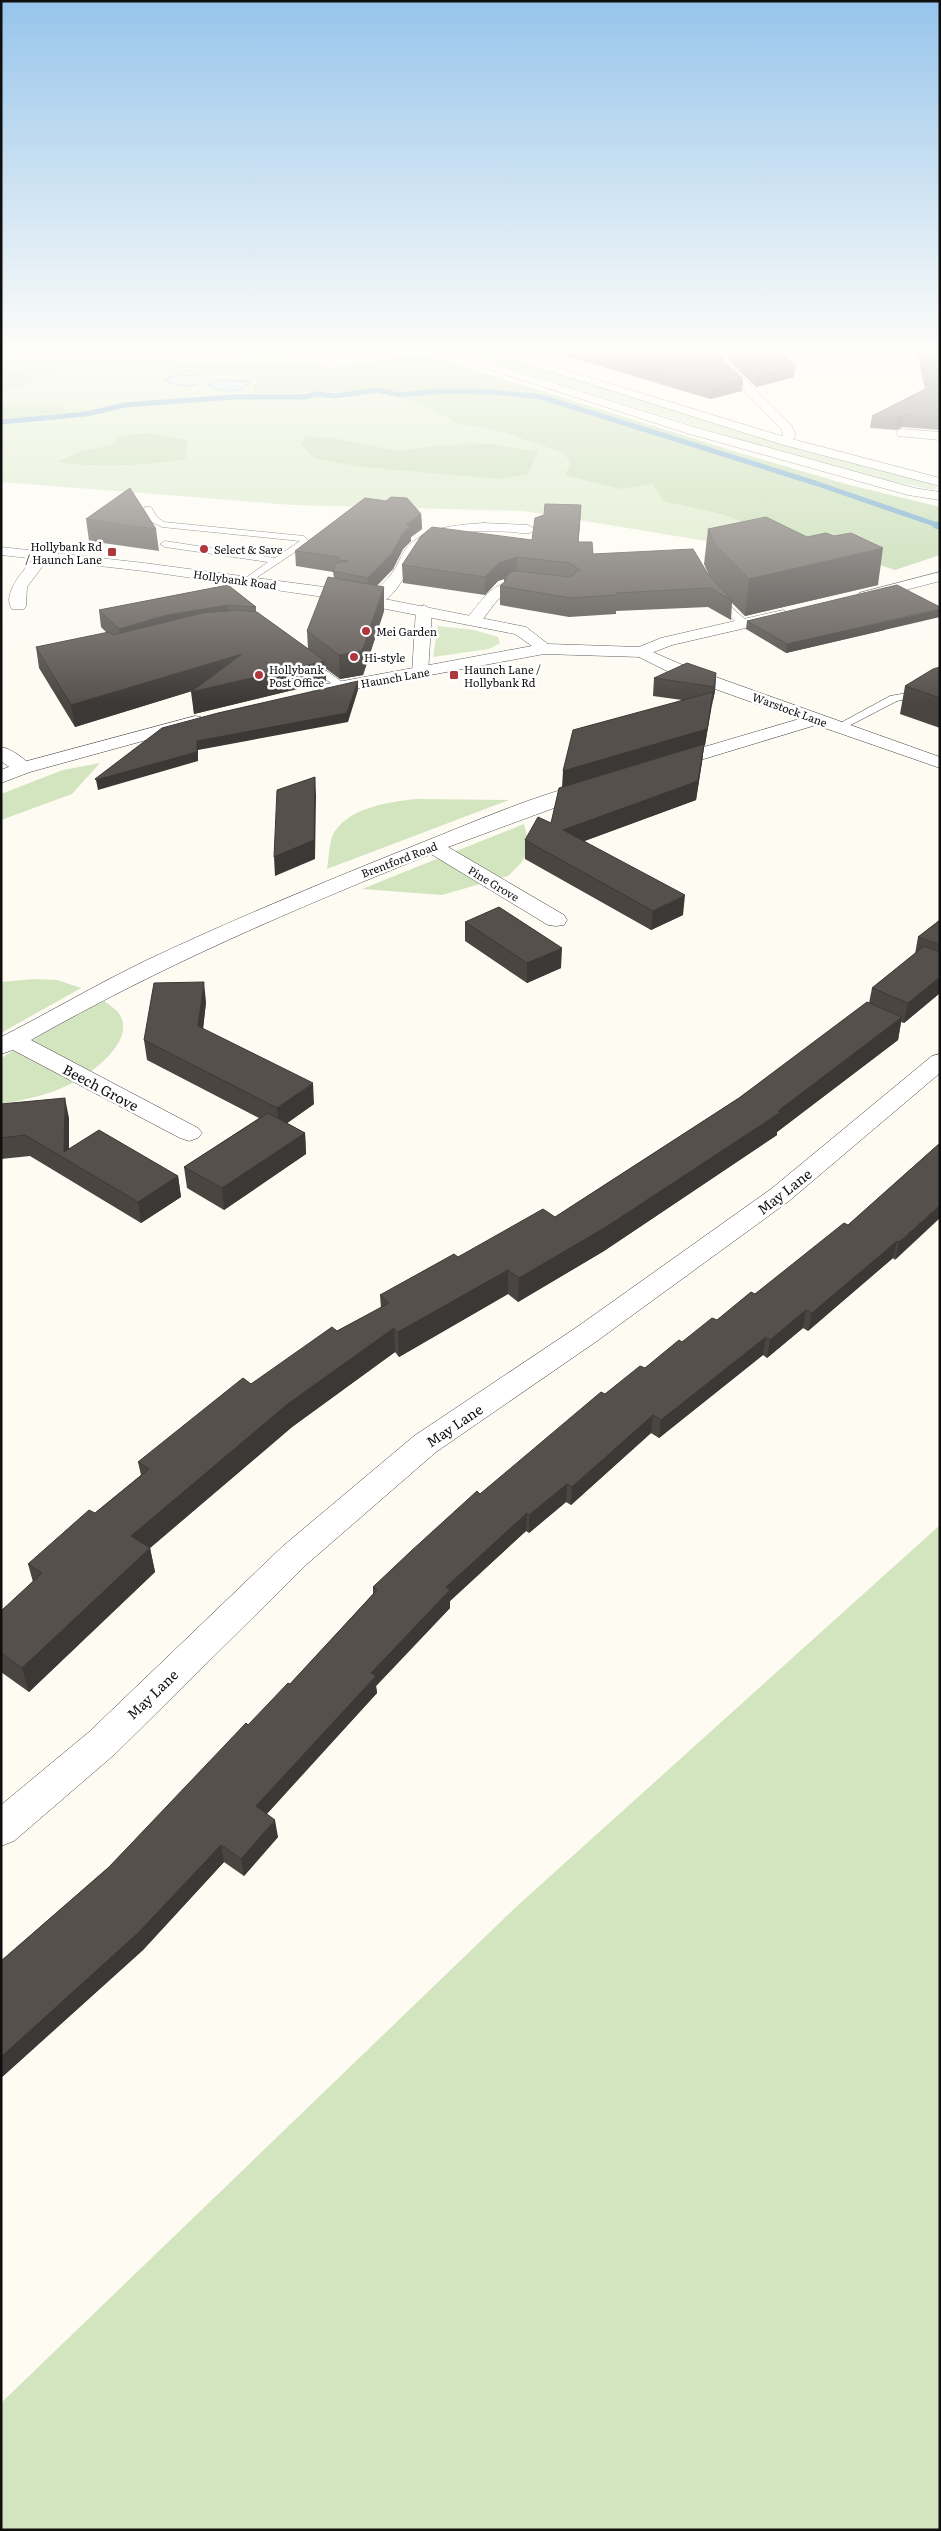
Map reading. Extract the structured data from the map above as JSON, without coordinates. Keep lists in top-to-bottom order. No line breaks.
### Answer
{"streets":{"street":["Hollybank Road","Haunch Lane","Warstock Lane","Brentford Road","Pine Grove","Beech Grove","May Lane"]},"crossings":[["Hollybank Road","Haunch Lane"],["Haunch Lane","Warstock Lane"],["Brentford Road","Pine Grove"],["Brentford Road","Beech Grove"]],"places":{"other":["Select & Save","Mei Garden","Hi-style","Hollybank Post Office"],"transit":["Hollybank Rd / Haunch Lane","Haunch Lane / Hollybank Rd"]}}
